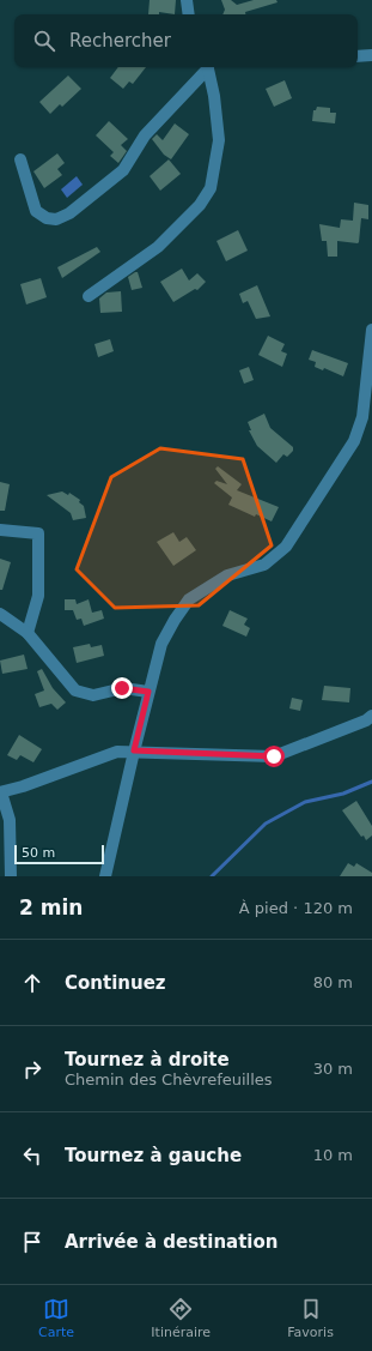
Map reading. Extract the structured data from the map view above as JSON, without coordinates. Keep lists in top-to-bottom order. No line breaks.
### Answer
{"scale_bar":"50 m","page":{"search":"Rechercher","scale":"50 m","heading":["2 min","À pied · 120 m"],"list":[["Continuez","80 m"],["Tournez à droite","Chemin des Chèvrefeuilles","30 m"],["Tournez à gauche","10 m"],"Arrivée à destination"],"nav":["Carte","Itinéraire","Favoris"]}}
